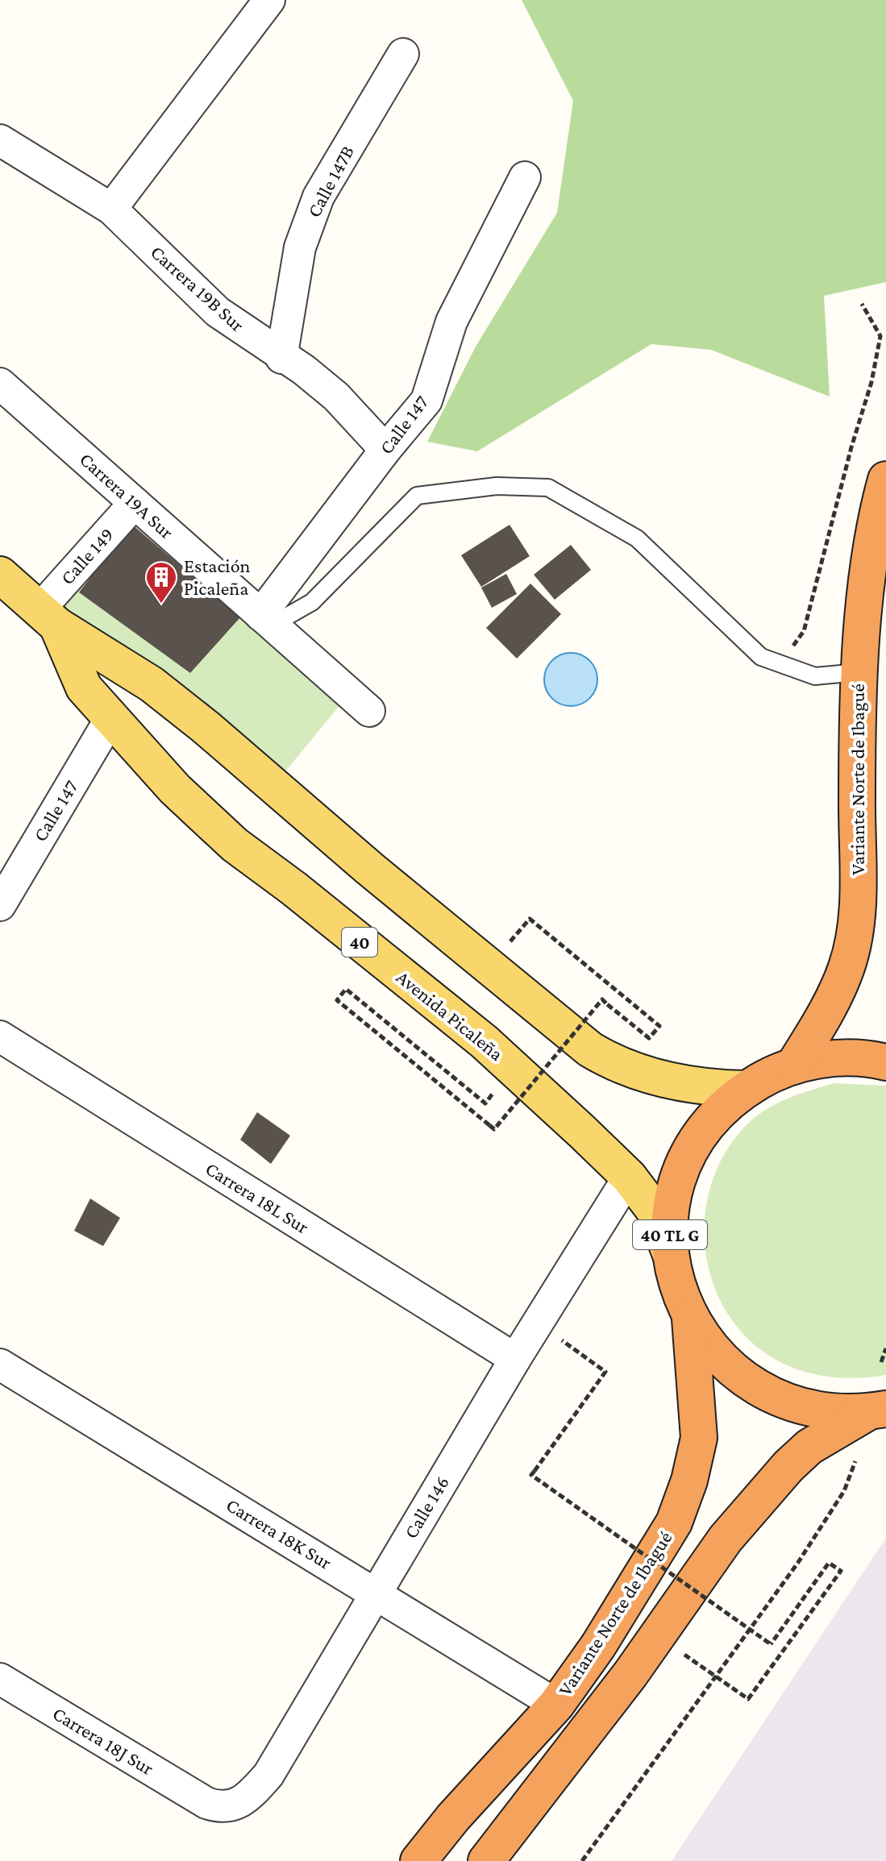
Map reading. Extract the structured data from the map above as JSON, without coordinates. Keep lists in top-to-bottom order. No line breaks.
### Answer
{"streets":{"highway":["Variante Norte de Ibagué","40 TL G"],"main road":["40","Avenida Picaleña"],"street":["Calle 147B","Carrera 19B Sur","Calle 147","Carrera 19A Sur","Calle 149","Carrera 18L Sur","Calle 146","Carrera 18K Sur","Carrera 18J Sur"]},"crossings":[["Calle 147B","Carrera 19B Sur"],["Carrera 19B Sur","Calle 147"],["Calle 147","Carrera 19A Sur"],["Calle 147","Avenida Picaleña"],["Carrera 19A Sur","Calle 149"],["Calle 149","Avenida Picaleña"],["Variante Norte de Ibagué","40 TL G"],["Variante Norte de Ibagué","Carrera 18K Sur"],["Avenida Picaleña","40 TL G"],["Avenida Picaleña","Calle 146"],["Carrera 18L Sur","Calle 146"],["Calle 146","Carrera 18K Sur"],["Calle 146","Carrera 18J Sur"]],"places":{"building":["Estación Picaleña"]}}
